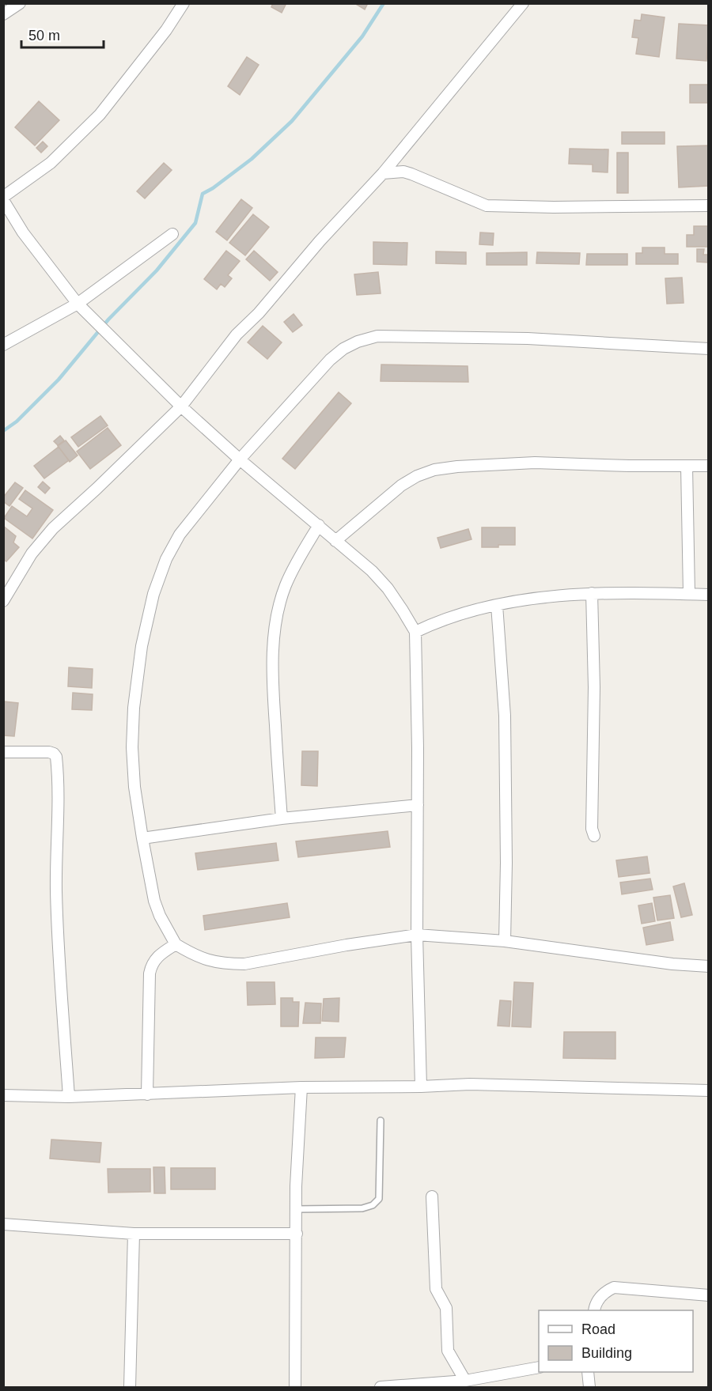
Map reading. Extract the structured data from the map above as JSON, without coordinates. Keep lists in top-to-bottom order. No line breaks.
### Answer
{"legend":["Road","Building"],"scale_bar":"50 m"}
